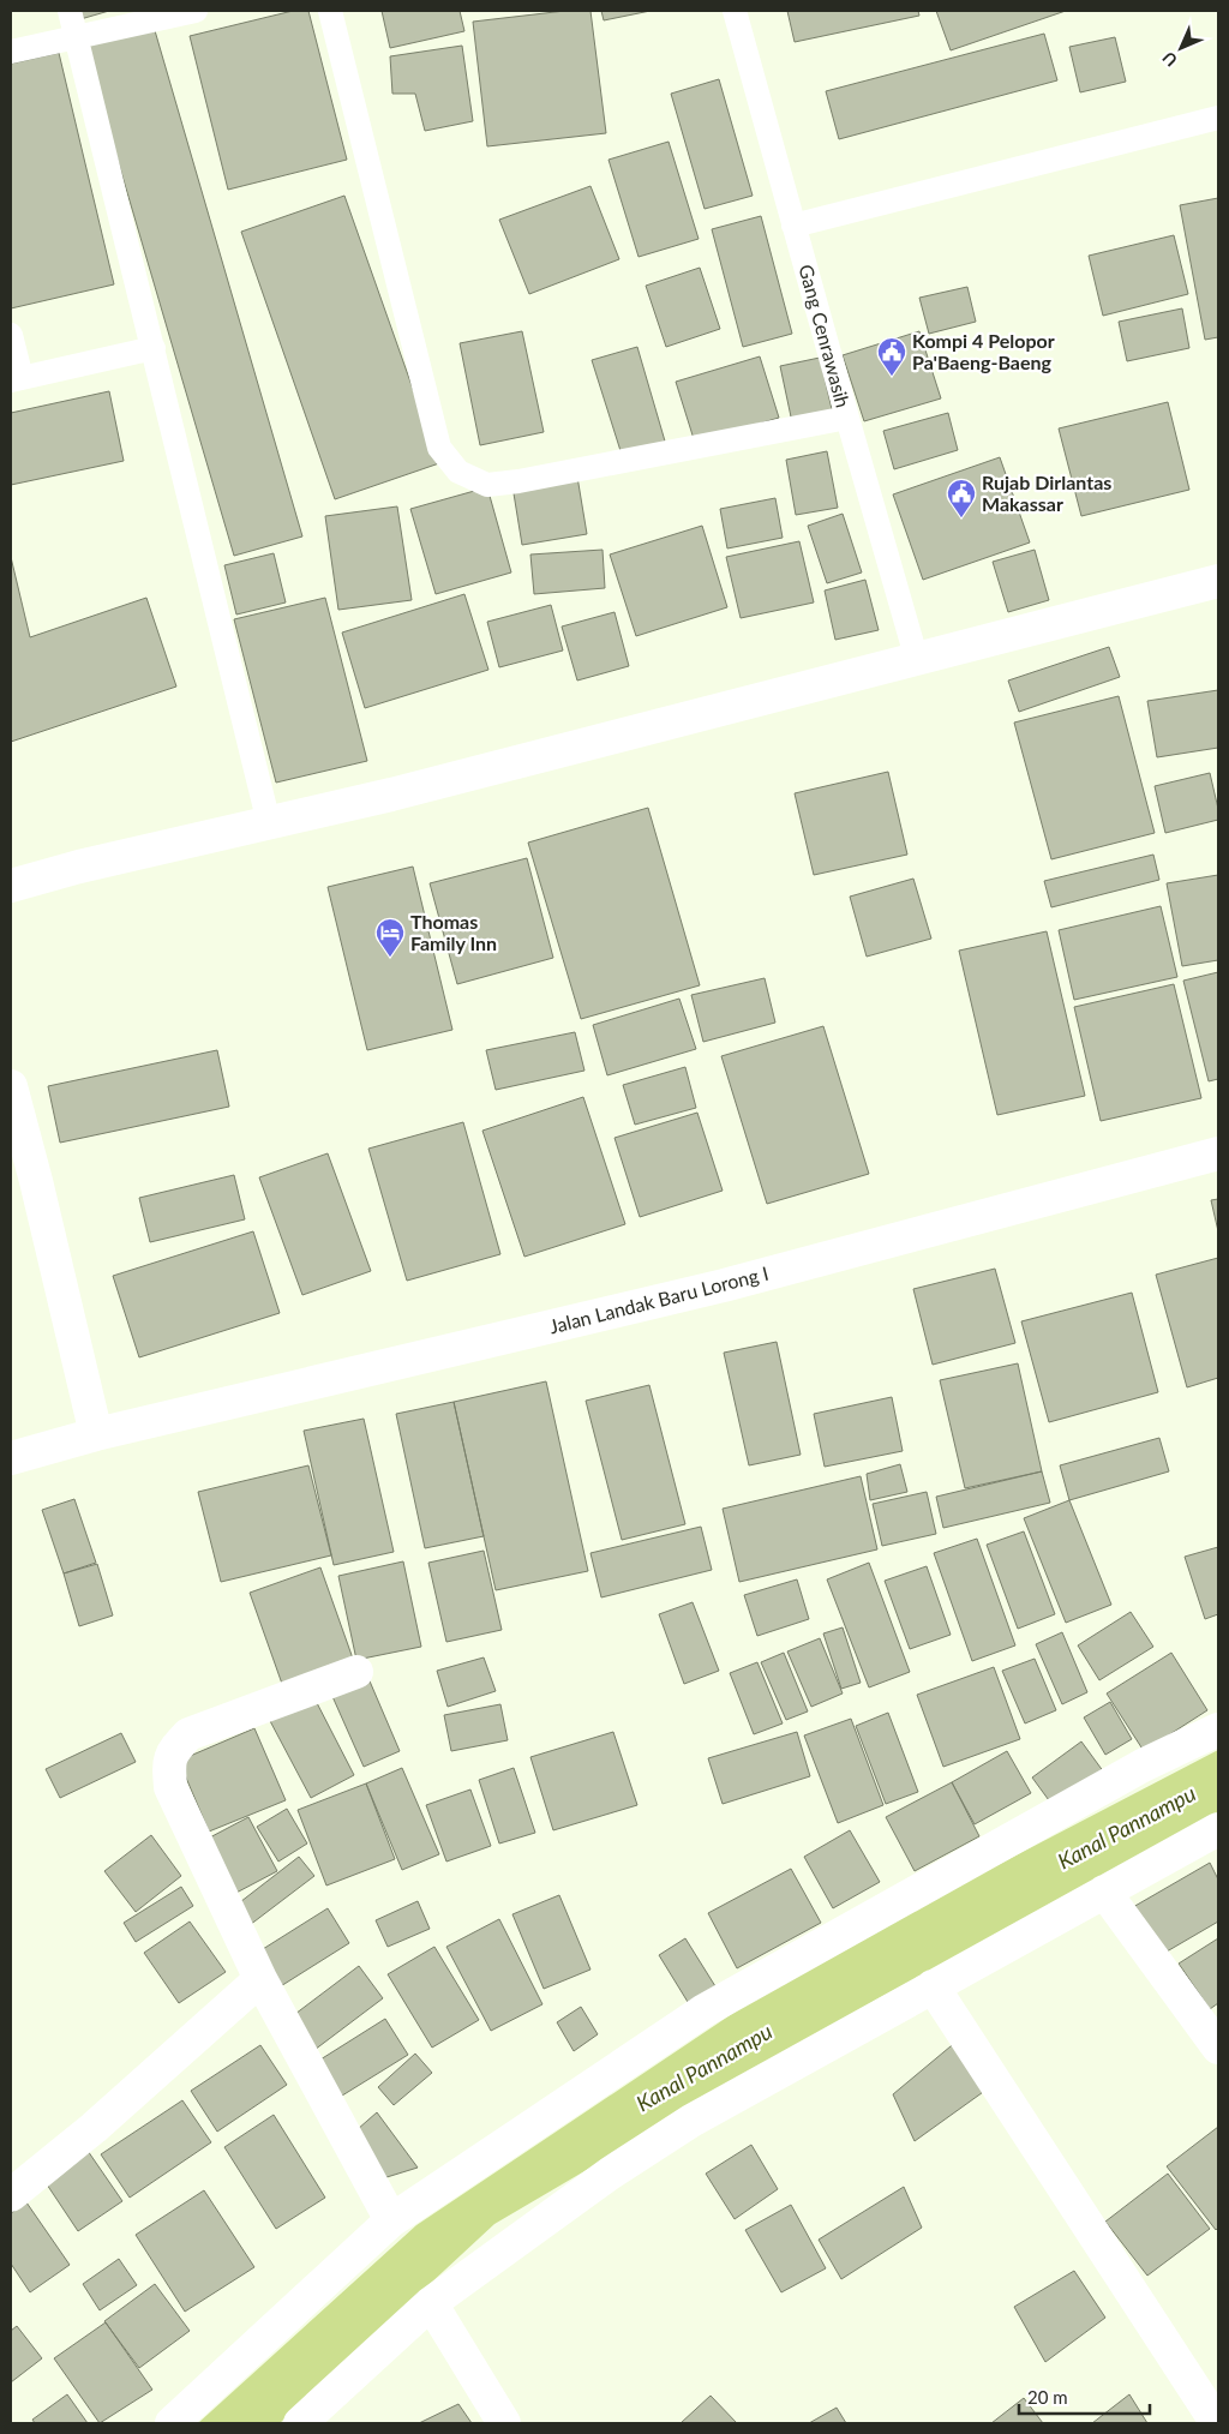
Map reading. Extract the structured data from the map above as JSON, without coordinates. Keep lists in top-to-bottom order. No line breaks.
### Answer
{"streets":{"street":["Jalan Landak Baru Lorong I"],"lane":["Gang Cenrawasih"]},"water":["Kanal Pannampu"],"places":{"public building":["Kompi 4 Pelopor Pa'Baeng-Baeng","Rujab Dirlantas Makassar"],"hotel":["Thomas Family Inn"]},"scale_bar":"20 m","north":"bottom left"}
